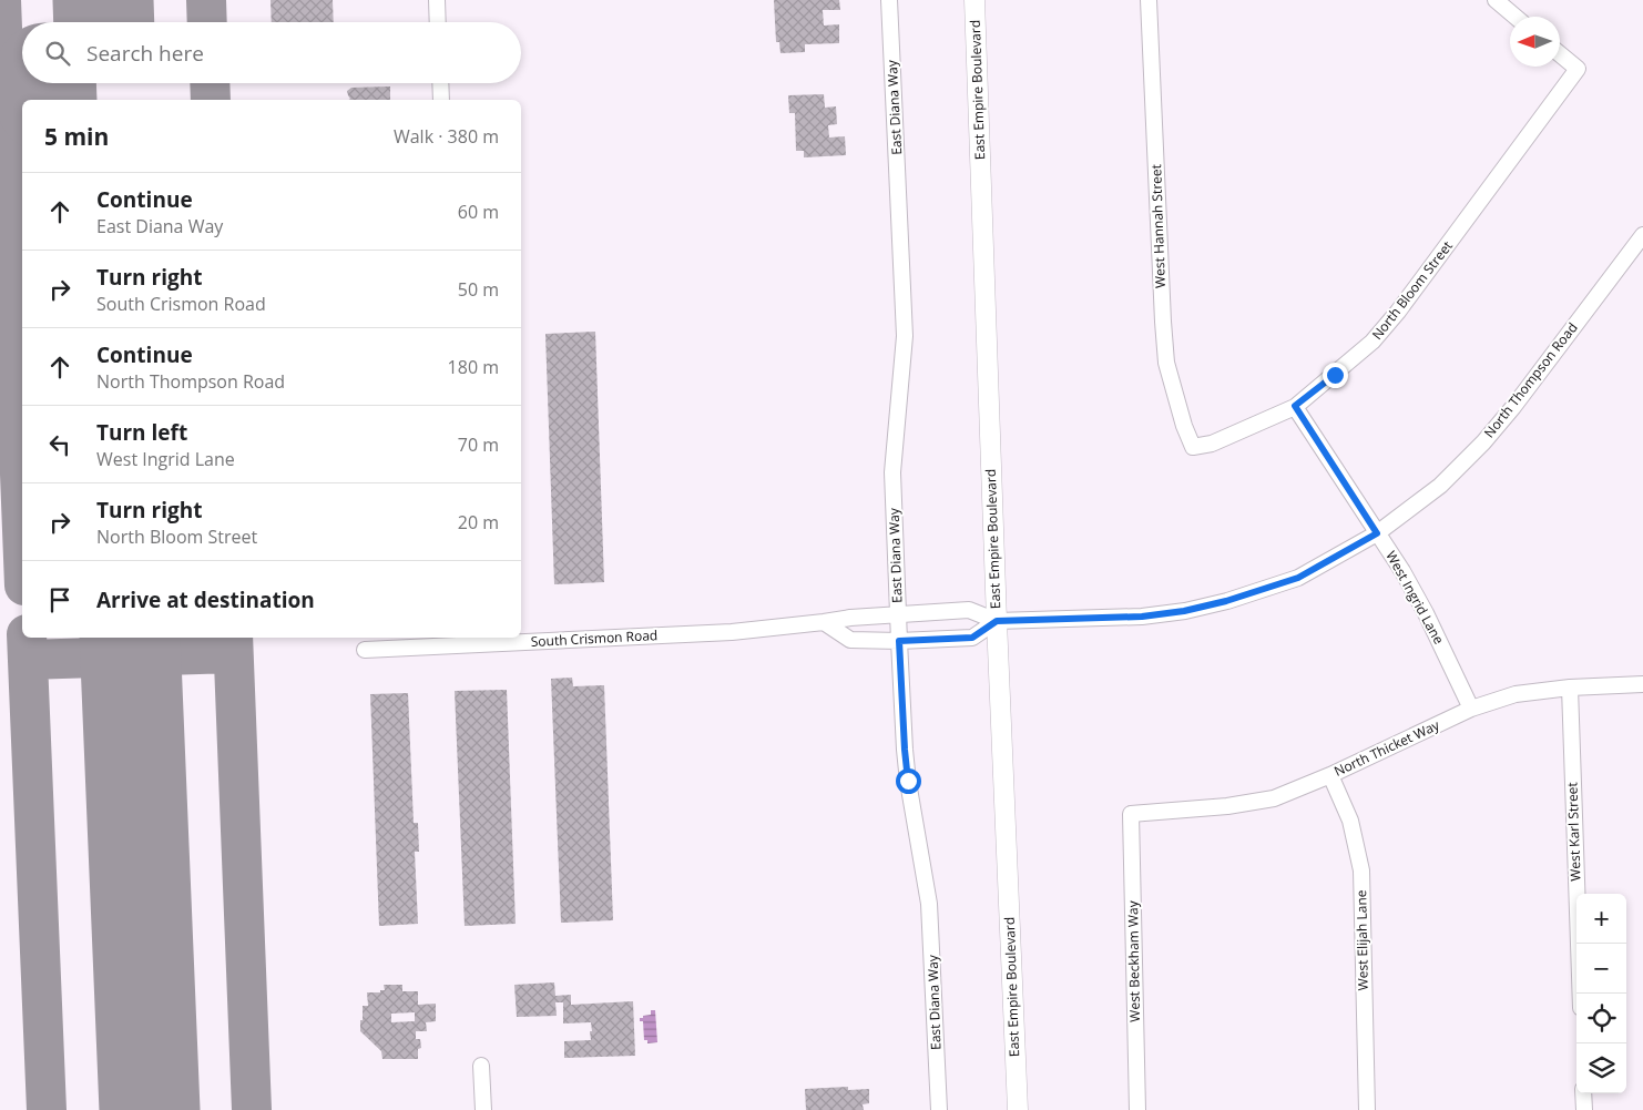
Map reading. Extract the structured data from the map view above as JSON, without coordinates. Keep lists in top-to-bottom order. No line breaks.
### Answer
{"streets":{"street":["East Empire Boulevard","East Diana Way","West Hannah Street","North Bloom Street","North Thompson Road","West Ingrid Lane","South Crismon Road","North Thicket Way","West Karl Street","West Elijah Lane","West Beckham Way"]},"crossings":[["East Empire Boulevard","North Thompson Road"],["East Empire Boulevard","South Crismon Road"],["East Diana Way","South Crismon Road"],["West Hannah Street","North Bloom Street"],["North Bloom Street","West Ingrid Lane"],["North Thompson Road","West Ingrid Lane"],["North Thompson Road","South Crismon Road"],["West Ingrid Lane","North Thicket Way"],["North Thicket Way","West Karl Street"],["North Thicket Way","West Elijah Lane"],["North Thicket Way","West Beckham Way"]],"north":"left","page":{"search":"Search here","heading":["5 min","Walk · 380 m"],"list":[["Continue","East Diana Way","60 m"],["Turn right","South Crismon Road","50 m"],["Continue","North Thompson Road","180 m"],["Turn left","West Ingrid Lane","70 m"],["Turn right","North Bloom Street","20 m"],"Arrive at destination"],"map_buttons":["+","−"]}}
